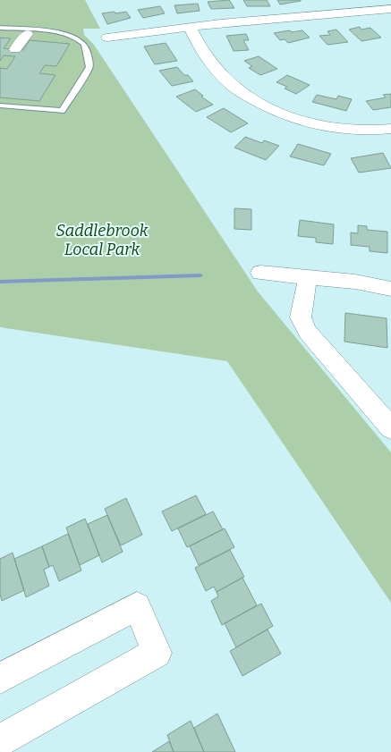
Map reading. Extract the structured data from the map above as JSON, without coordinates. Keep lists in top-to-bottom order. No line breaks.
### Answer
{"parks":["Saddlebrook Local Park"]}
